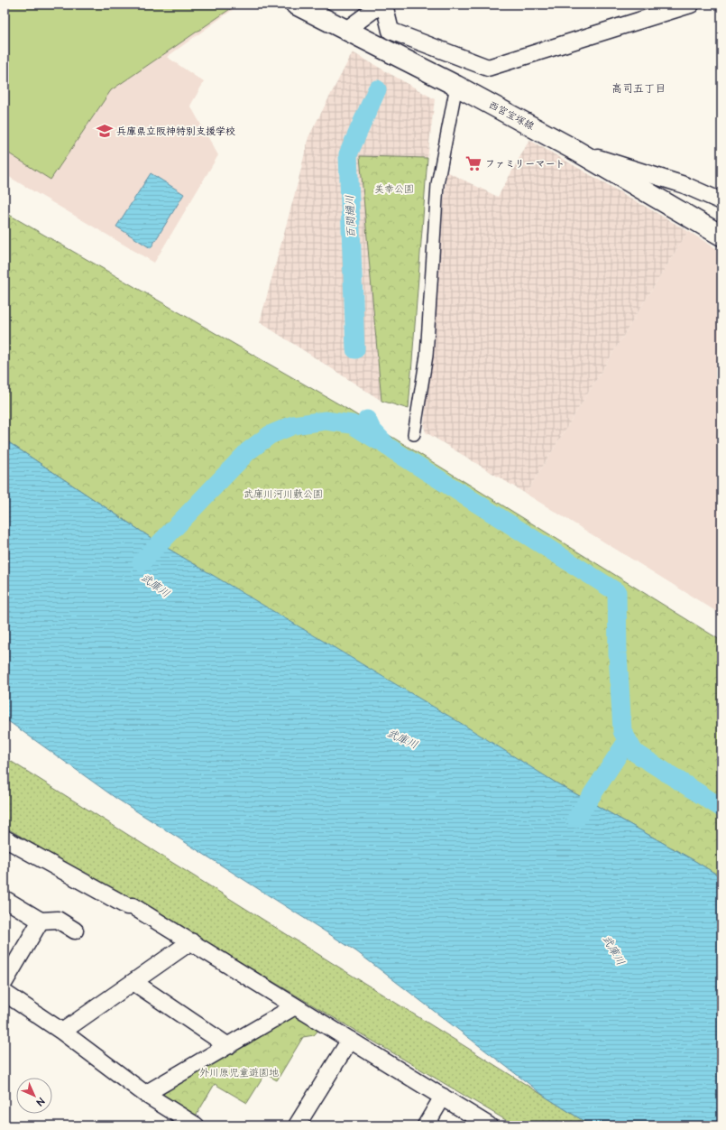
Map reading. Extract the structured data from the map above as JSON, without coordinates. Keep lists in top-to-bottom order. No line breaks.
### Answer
{"streets":{"main road":["西宮宝塚線"]},"districts":["高司五丁目"],"water":["百間樋川","武庫川"],"parks":["美幸公園","武庫川河川敷公園","外川原児童遊園地"],"places":{"school or university":["兵庫県立阪神特別支援学校"],"supermarket":["ファミリーマート"]},"north":"bottom right"}
